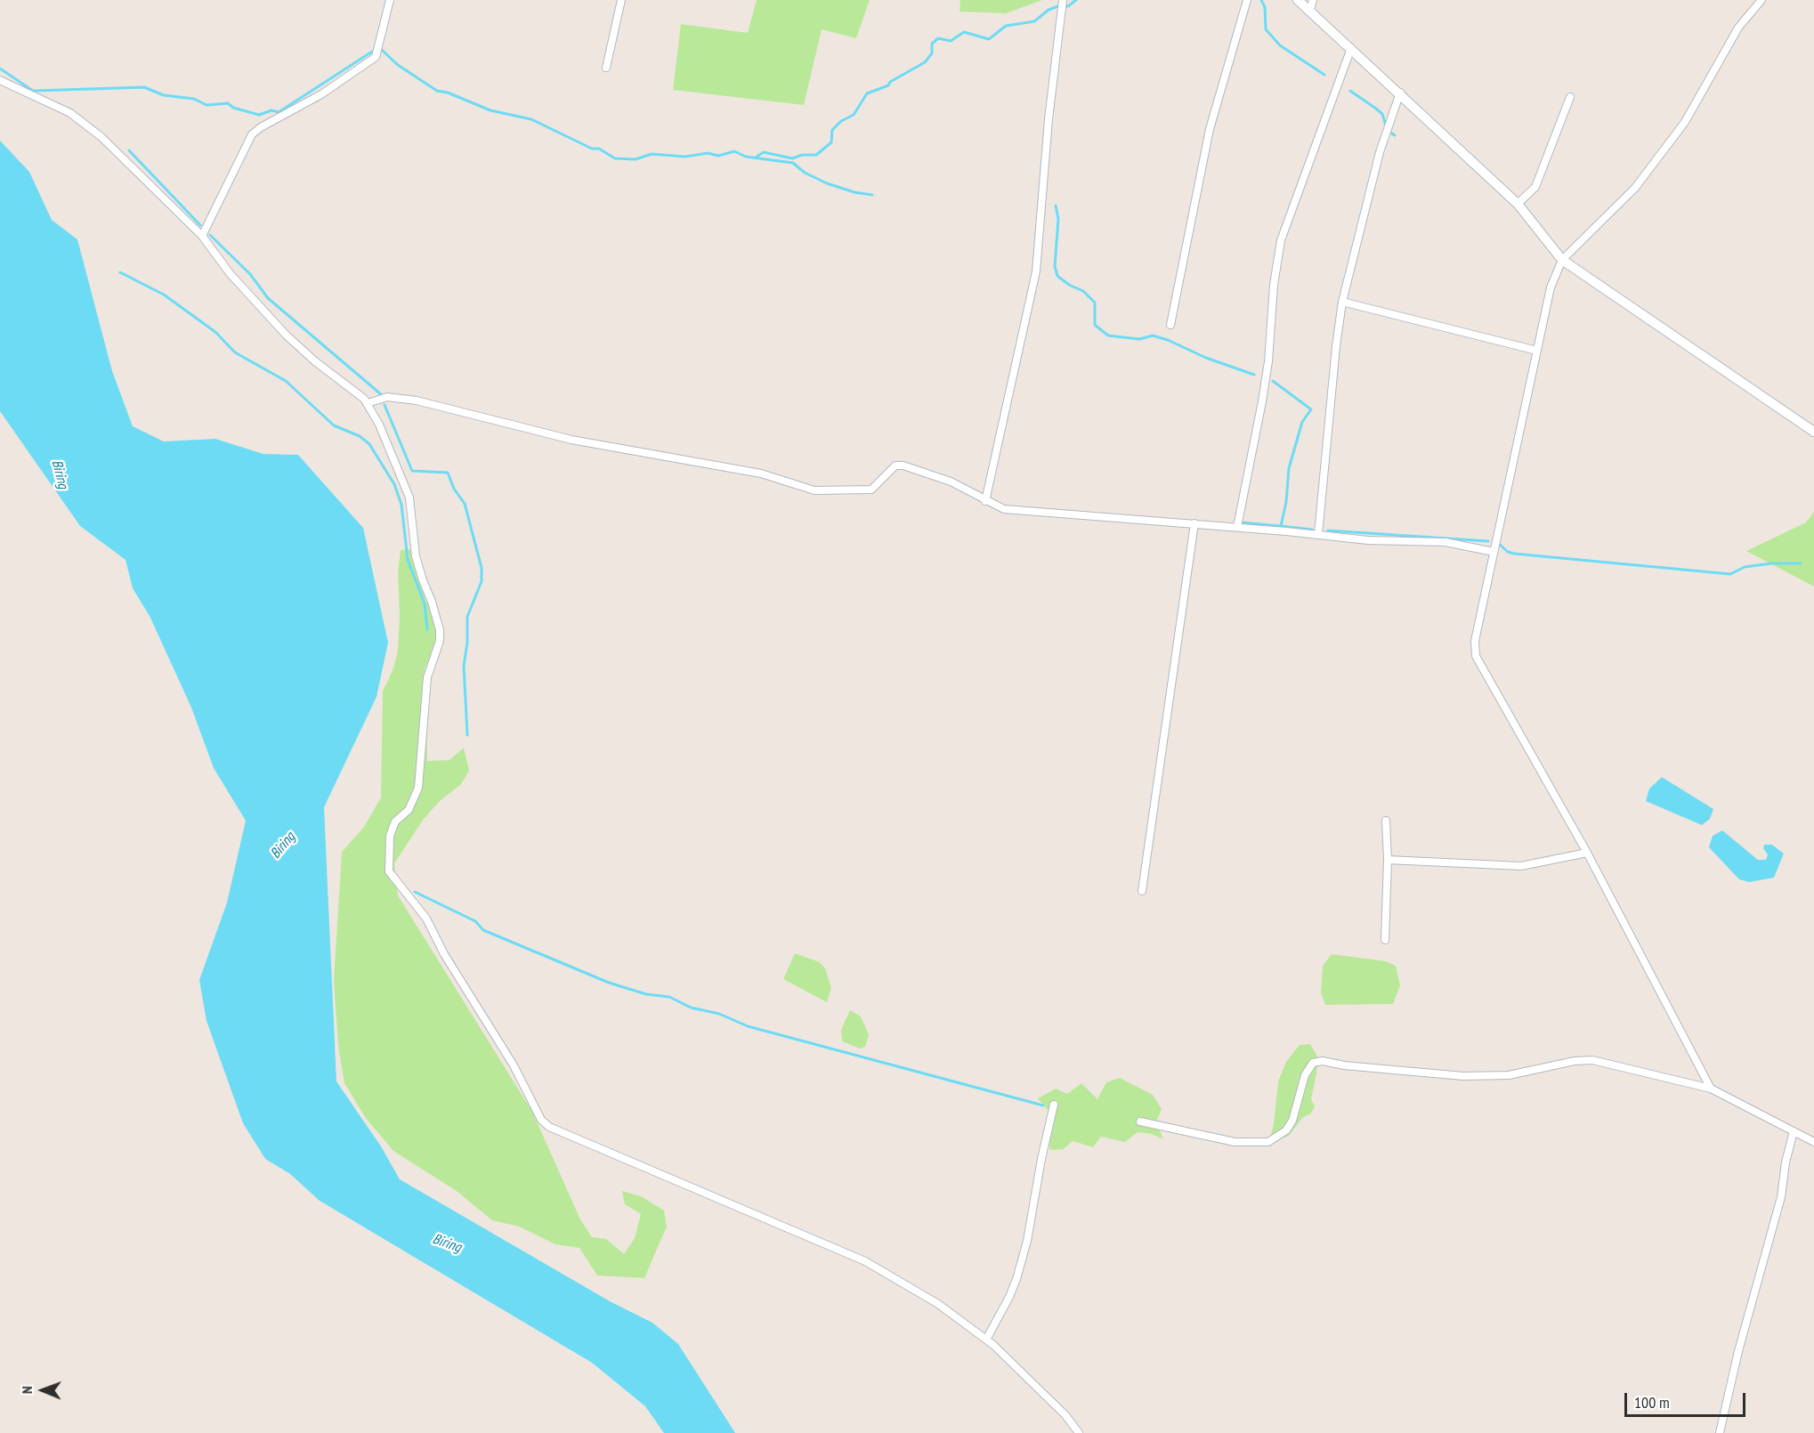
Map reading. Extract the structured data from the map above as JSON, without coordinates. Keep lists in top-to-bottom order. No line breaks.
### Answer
{"water":["Biring"],"scale_bar":"100 m","north":"left"}
